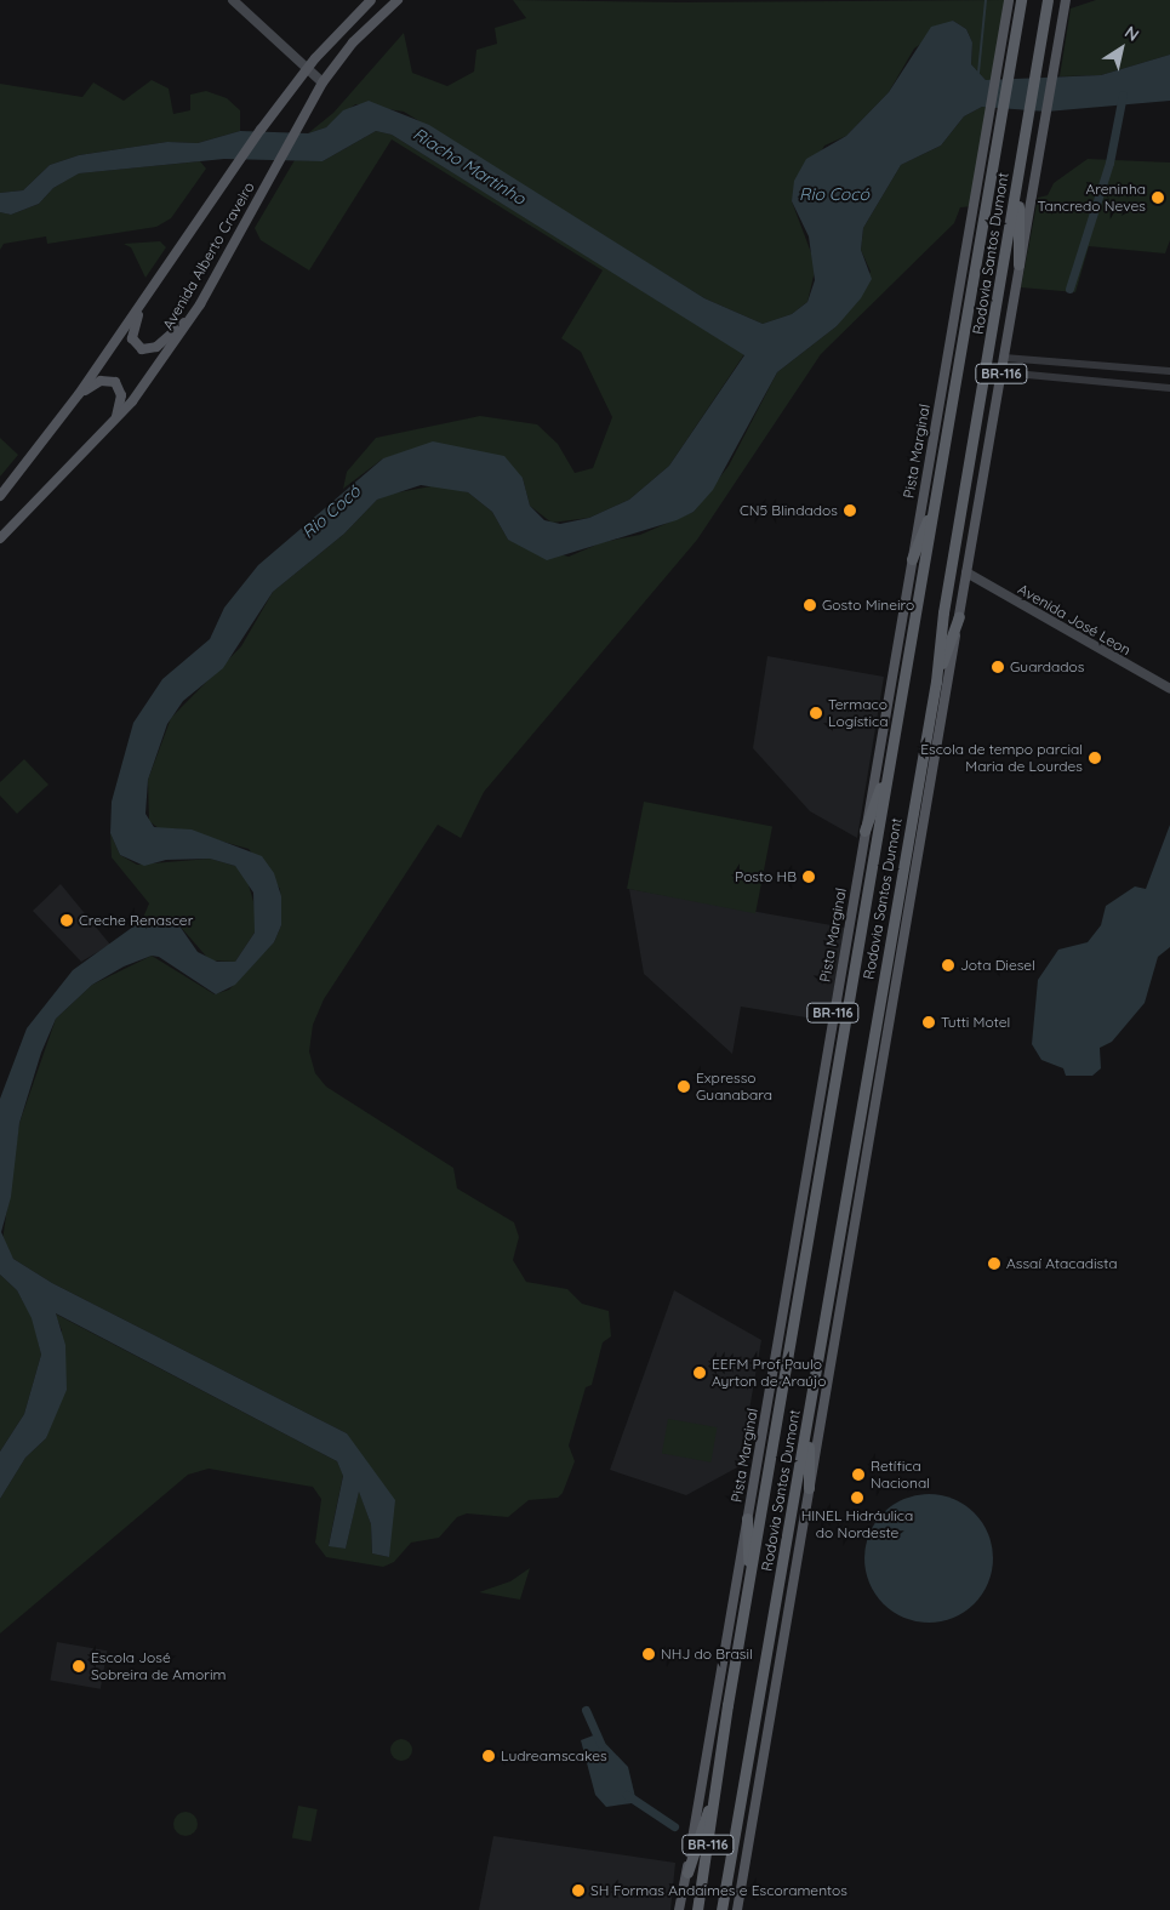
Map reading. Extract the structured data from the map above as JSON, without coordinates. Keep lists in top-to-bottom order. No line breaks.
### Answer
{"streets":{"highway":["Rodovia Santos Dumont","BR-116"],"main road":["Avenida Alberto Craveiro","Pista Marginal","Avenida José Leon"]},"crossings":[["BR-116","Avenida José Leon"]],"water":["Riacho Martinho","Rio Cocó"],"places":["Areninha Tancredo Neves","CN5 Blindados","Gosto Mineiro","Guardados","Termaco Logística","Escola de tempo parcial Maria de Lourdes","Posto HB","Creche Renascer","Jota Diesel","Tutti Motel","Expresso Guanabara","Assaí Atacadista","EEFM Prof Paulo Ayrton de Araújo","Retífica Nacional","HINEL Hidráulica do Nordeste","NHJ do Brasil","Escola José Sobreira de Amorim","Ludreamscakes","SH Formas Andaimes e Escoramentos"],"north":"top right"}
